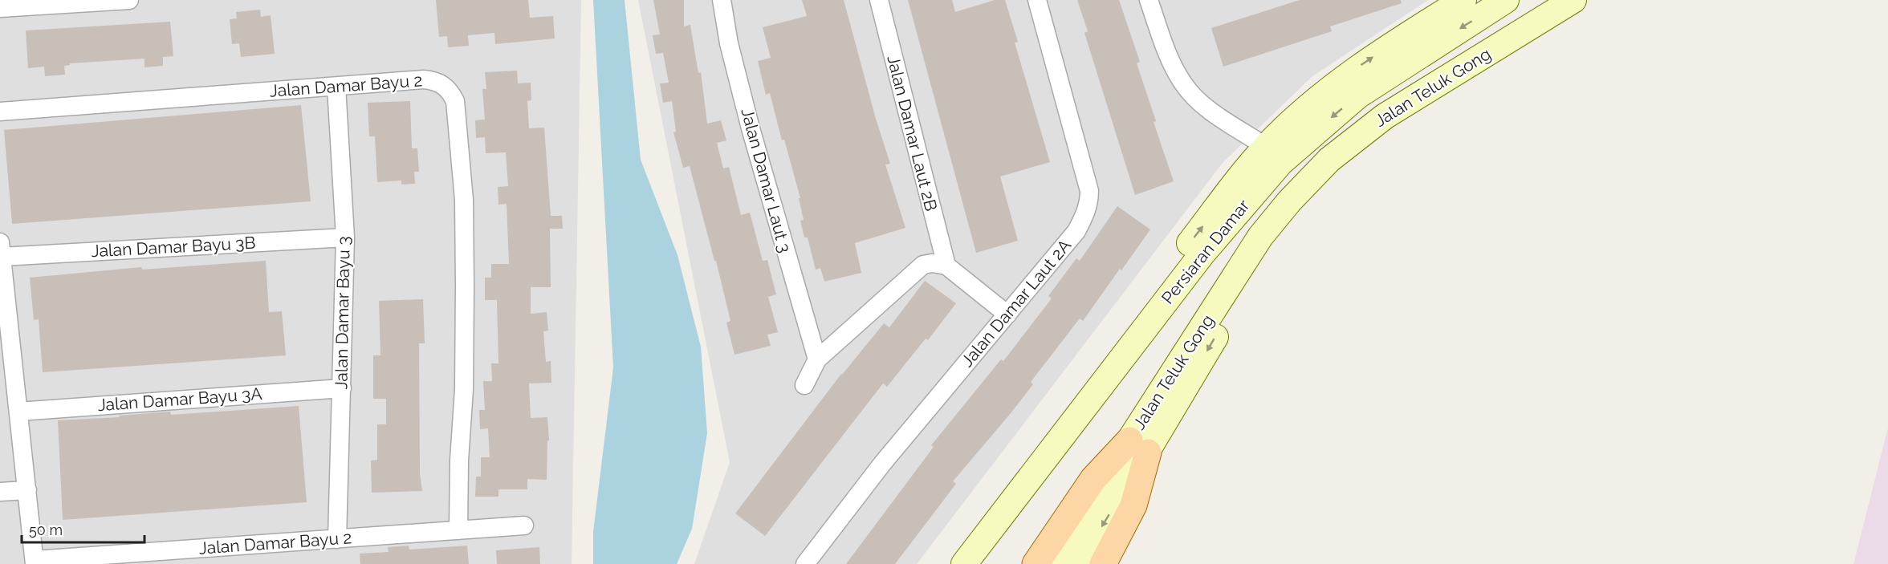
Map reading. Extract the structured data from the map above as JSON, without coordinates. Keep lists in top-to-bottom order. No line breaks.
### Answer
{"streets":{"street":["Jalan Damar Bayu 2","Jalan Teluk Gong","Jalan Damar Laut 2B","Jalan Damar Laut 3","Jalan Damar Bayu 3B","Persiaran Damar","Jalan Damar Laut 2A","Jalan Damar Bayu 3","Jalan Damar Bayu 3A"]},"crossings":[["Jalan Damar Bayu 2","Jalan Damar Bayu 3"],["Jalan Damar Bayu 3B","Jalan Damar Bayu 3"],["Jalan Damar Bayu 3","Jalan Damar Bayu 3A"]],"scale_bar":"50 m"}
